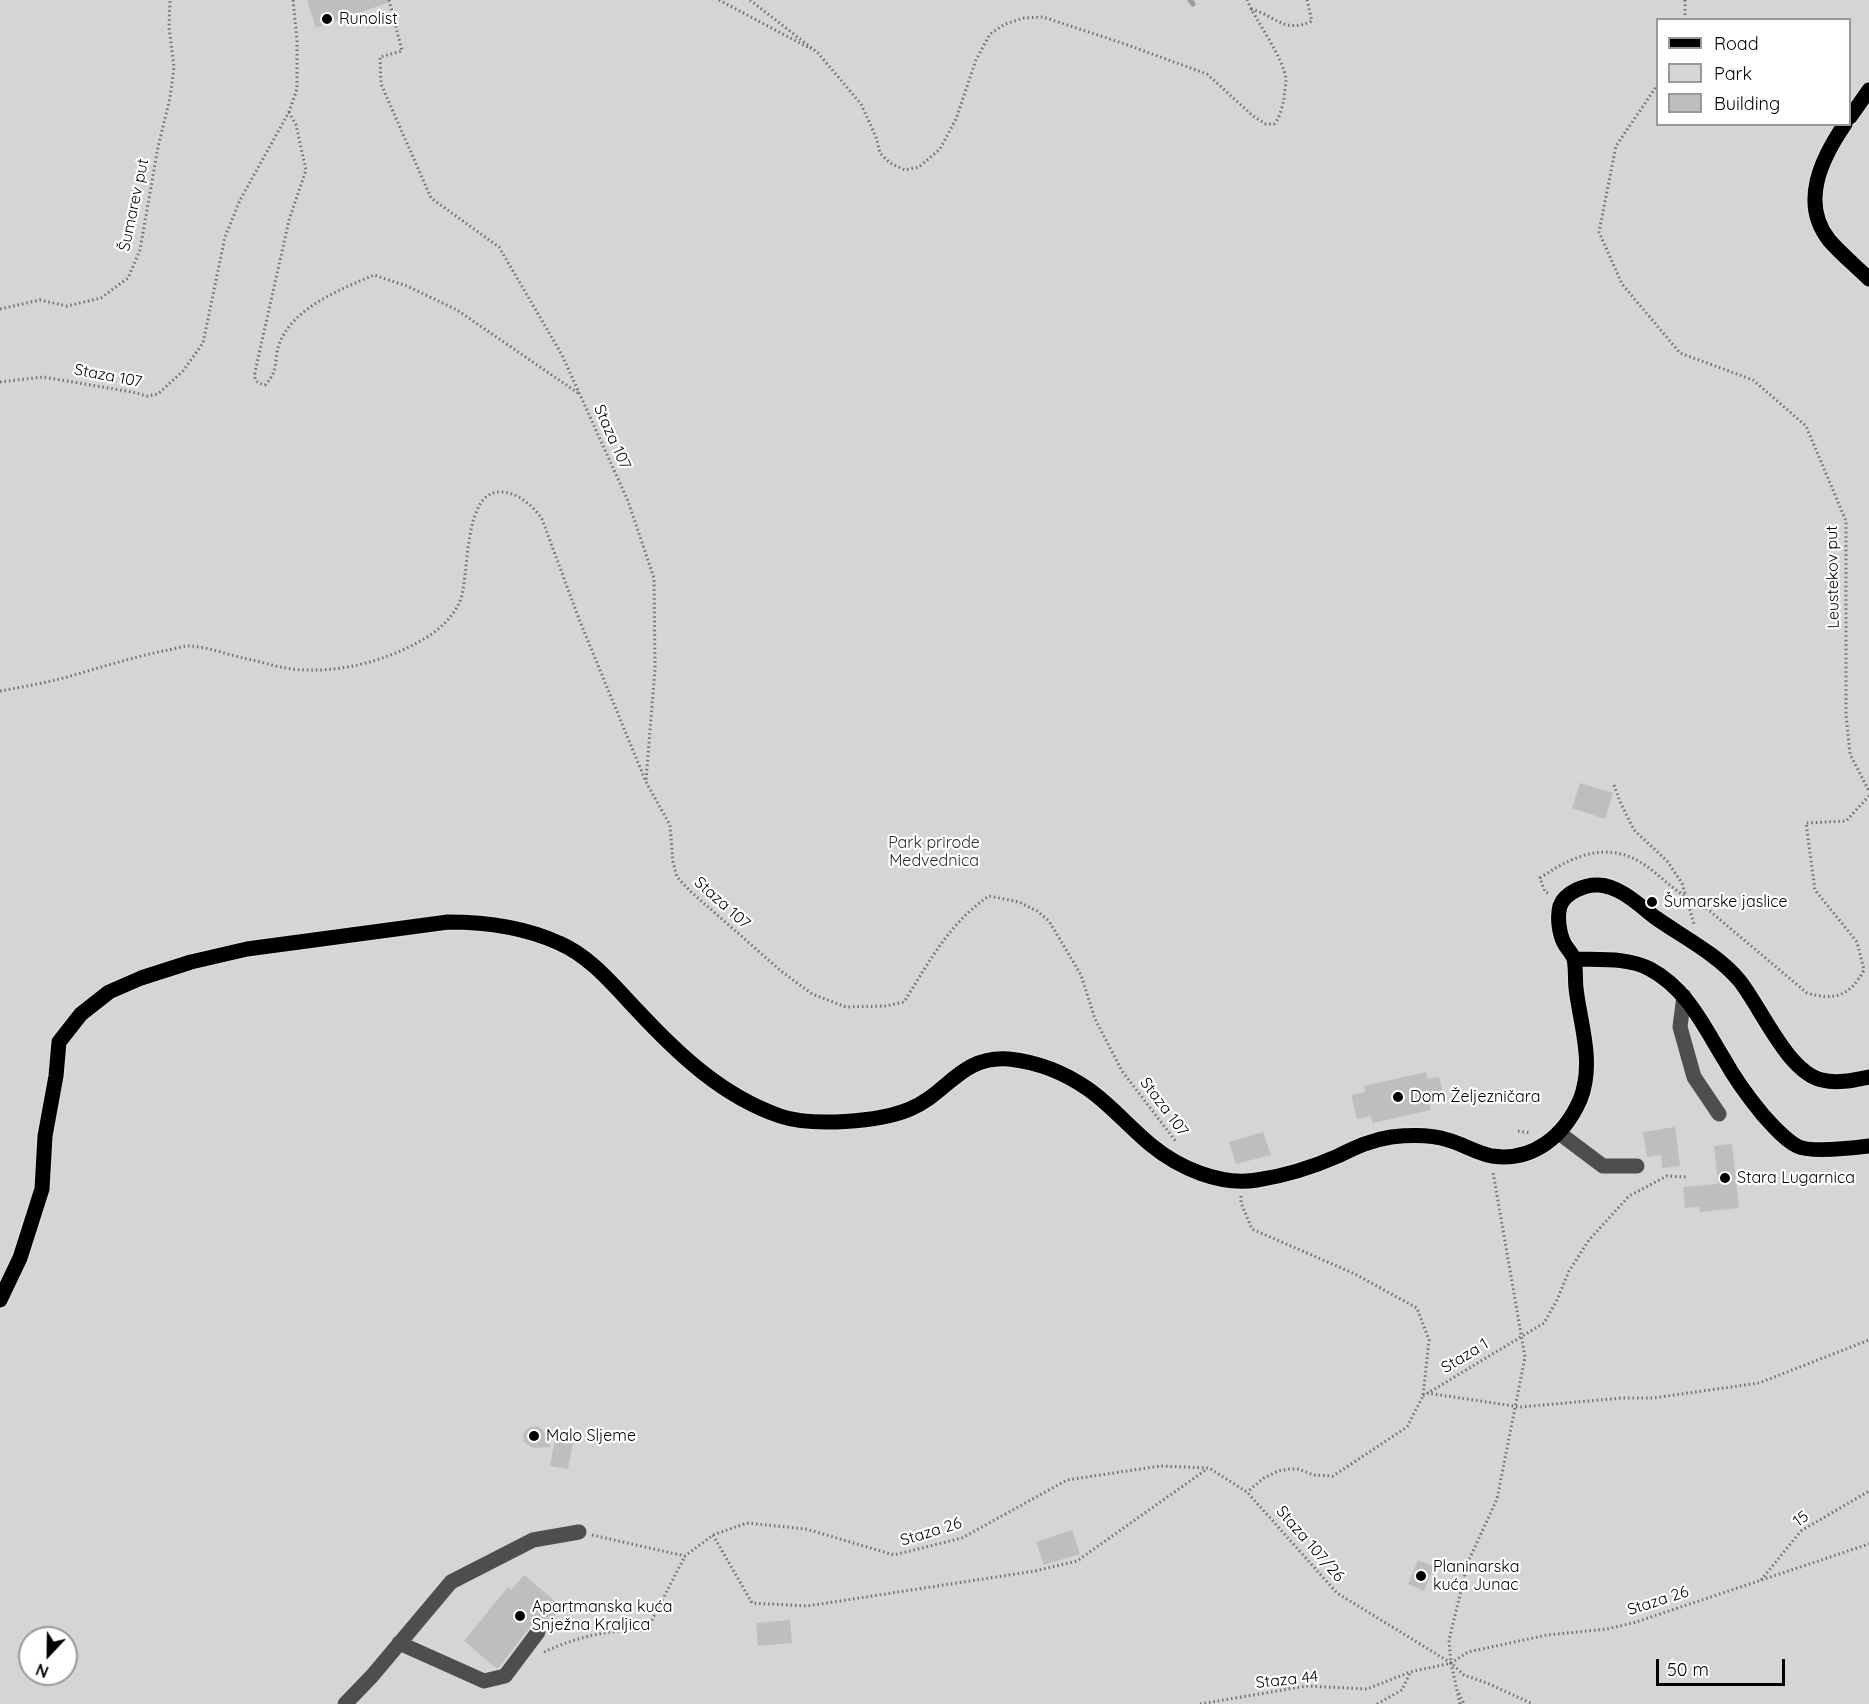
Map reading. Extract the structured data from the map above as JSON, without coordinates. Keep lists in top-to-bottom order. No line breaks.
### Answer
{"streets":{"path":["Šumarev put","Staza 107","Leustekov put","Staza 1","15","Staza 26","Staza 107/26","Staza 44"]},"crossings":[["15","Staza 26"],["Staza 26","Staza 107/26"],["Staza 26","Staza 44"]],"parks":["Park prirode Medvednica"],"places":["Runolist","Šumarske jaslice","Dom Željezničara","Stara Lugarnica","Malo Sljeme","Planinarska kuća Junac","Apartmanska kuća Snježna Kraljica"],"legend":["Road","Park","Building"],"scale_bar":"50 m","north":"bottom"}
